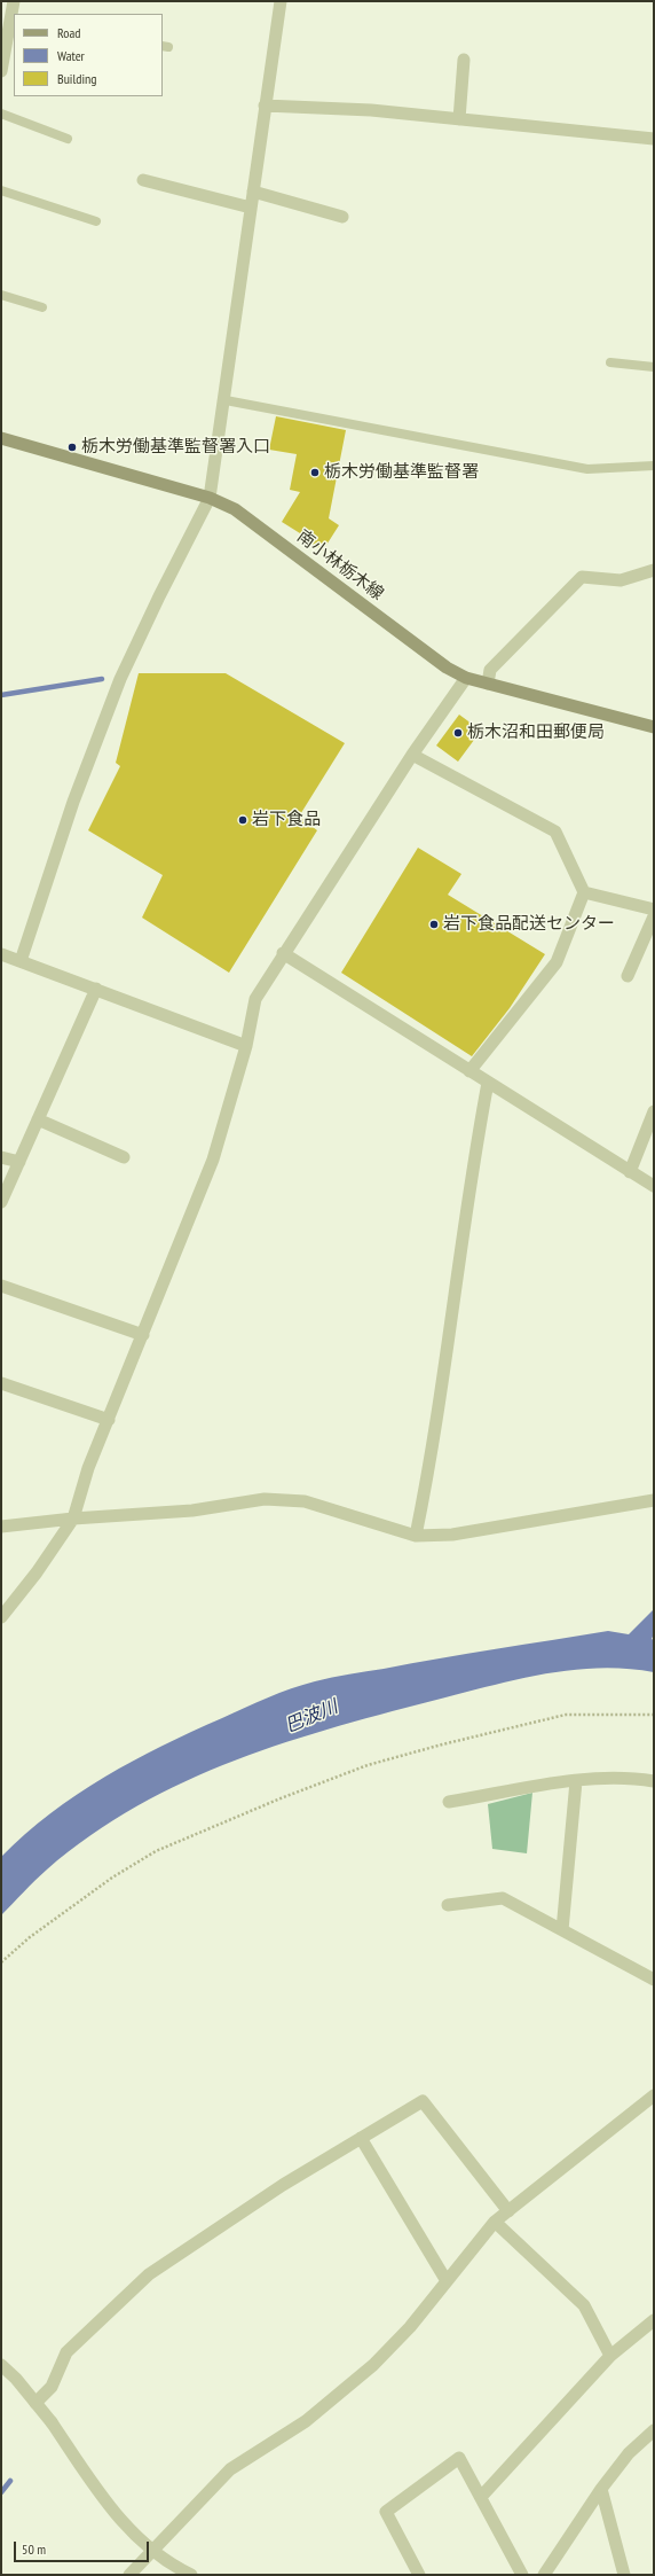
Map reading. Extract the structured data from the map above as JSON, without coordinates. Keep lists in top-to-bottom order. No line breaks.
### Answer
{"streets":{"main road":["南小林栃木線"]},"water":["巴波川"],"places":["栃木労働基準監督署入口","栃木労働基準監督署","栃木沼和田郵便局","岩下食品","岩下食品配送センター"],"legend":["Road","Water","Building"],"scale_bar":"50 m"}
